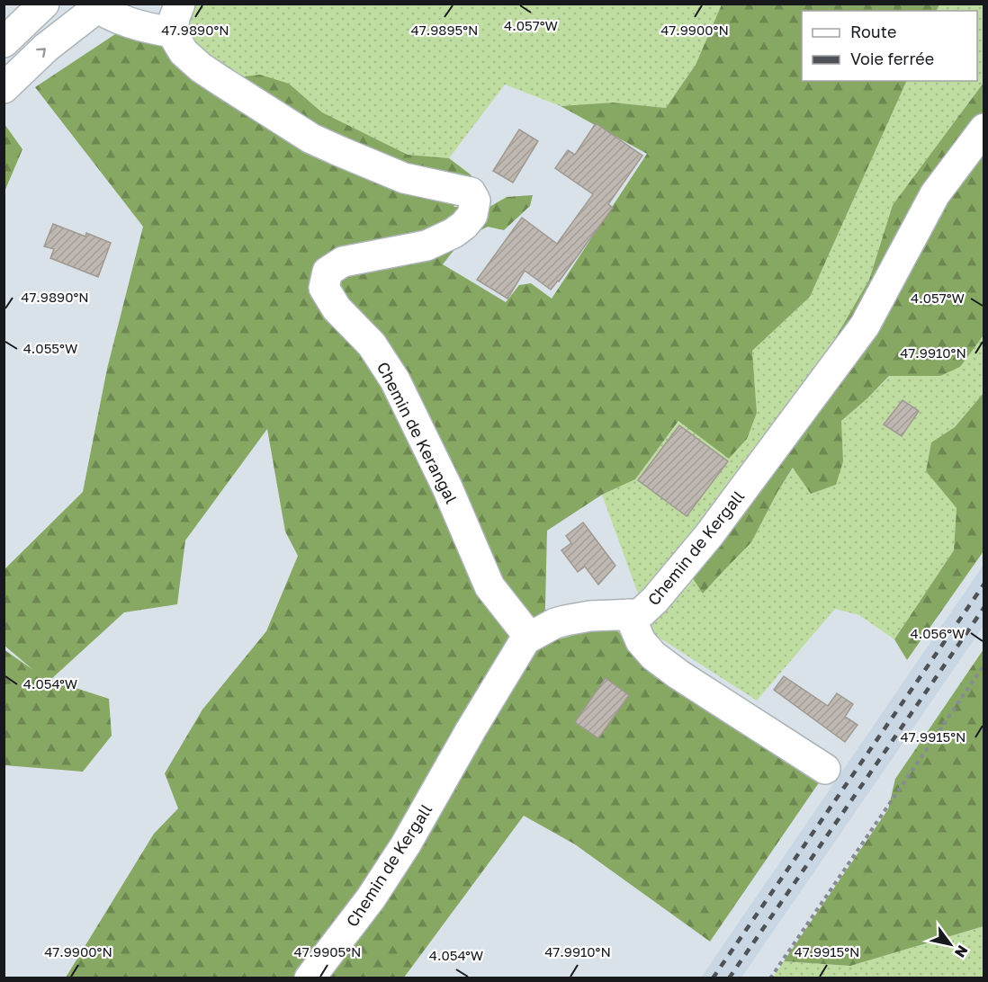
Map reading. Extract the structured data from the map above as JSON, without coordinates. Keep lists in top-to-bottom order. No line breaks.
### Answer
{"streets":{"street":["Chemin de Kerangal","Chemin de Kergall"]},"crossings":[["Chemin de Kerangal","Chemin de Kergall"]],"legend":["Route","Voie ferrée"],"north":"bottom right","coordinates":["4.057°W","47.9895°N","47.9890°N","47.9900°N","4.055°W","47.9910°N","4.056°W","4.054°W","47.9915°N","47.9905°N"]}
